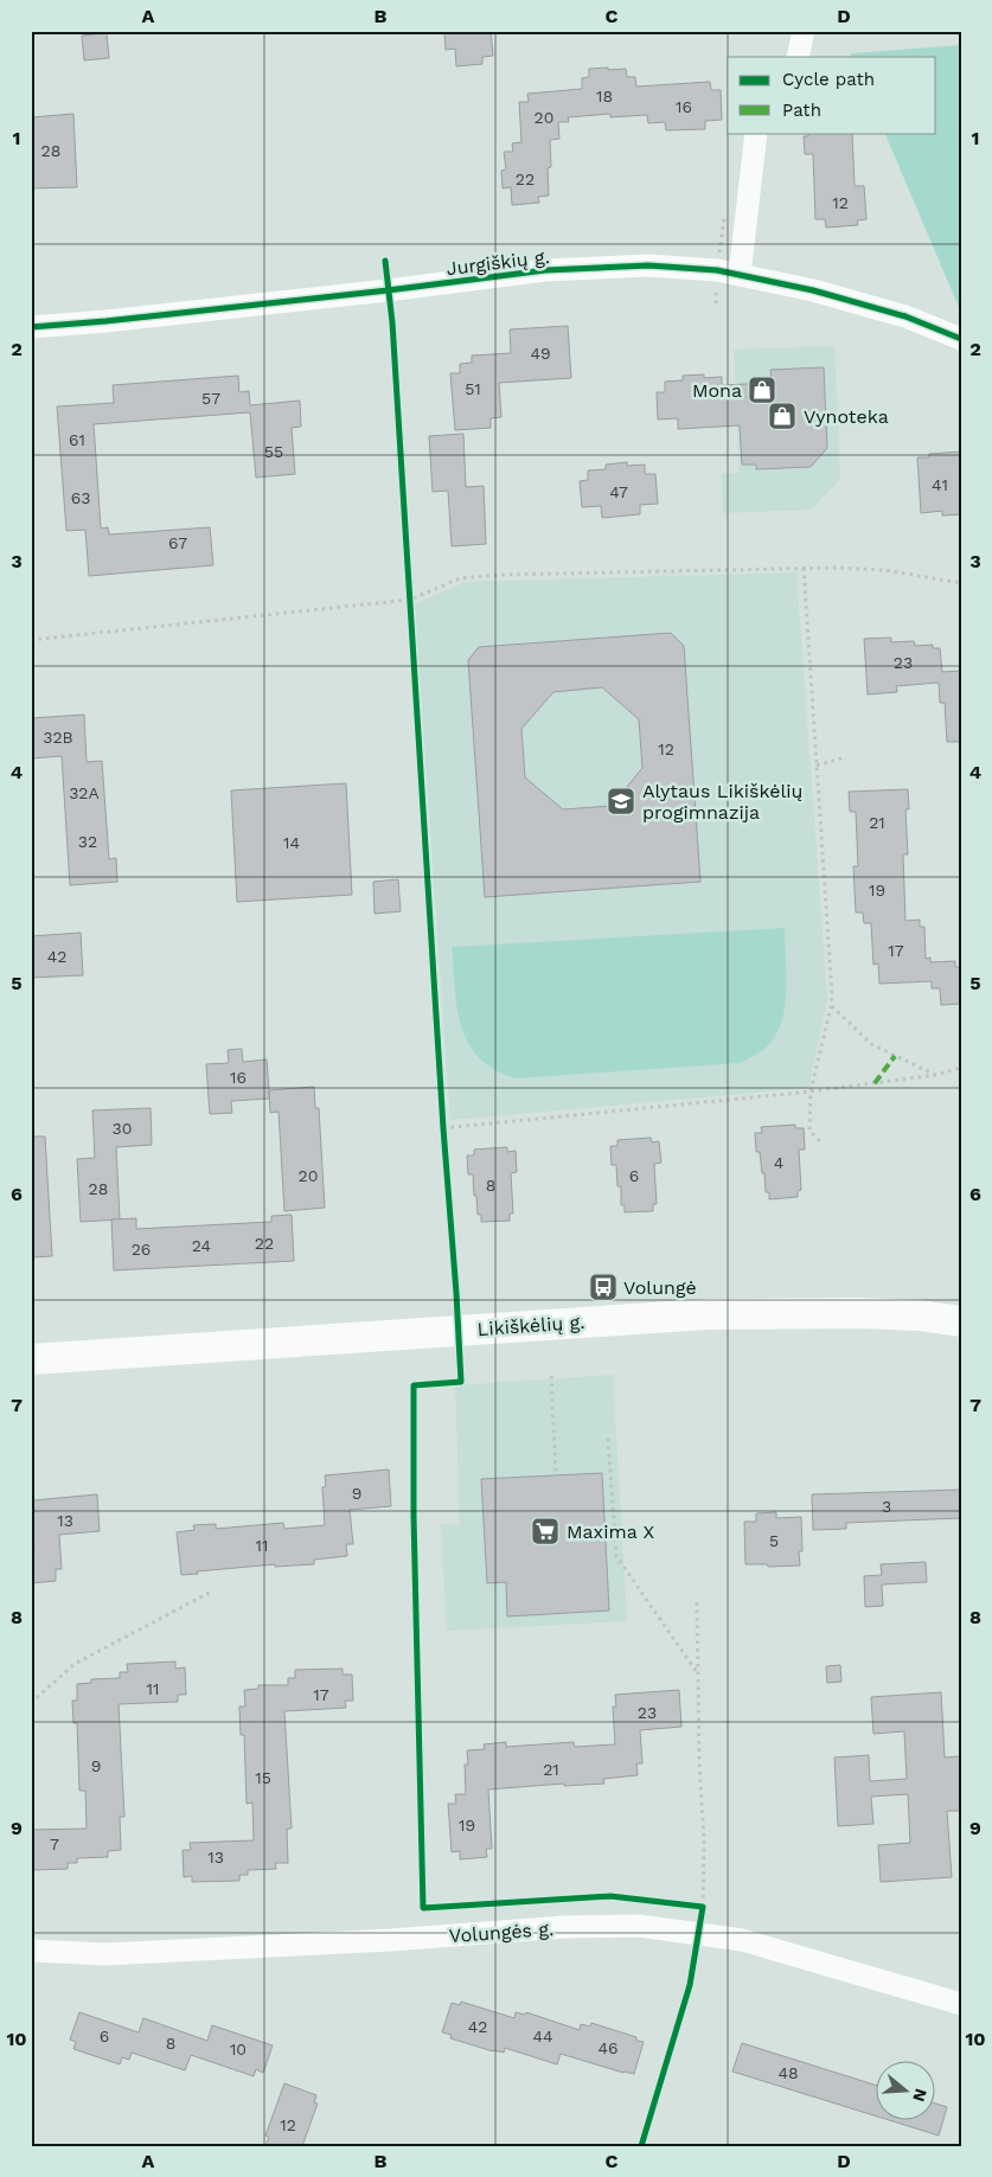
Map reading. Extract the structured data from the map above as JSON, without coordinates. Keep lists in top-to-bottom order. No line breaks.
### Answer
{"streets":{"street":["Jurgiškių g.","Likiškėlių g.","Volungės g."]},"places":{"shop":["Mona","Vynoteka"],"school or university":["Alytaus Likiškėlių progimnazija"],"bus stop":["Volungė"],"supermarket":["Maxima X"]},"house_numbers":["18","16","20","28","22","12","49","51","57","61","55","41","47","63","67","23","32B","12","32A","21","32","14","19","17","42","16","30","4","20","6","8","28","22","24","26","9","3","13","5","11","11","17","23","9","21","15","19","7","13","42","6","44","8","46","10","48","12"],"legend":["Cycle path","Path"],"north":"right","grid":{"columns":["A","B","C","D"],"rows":["1","2","3","4","5","6","7","8","9","10"]}}
